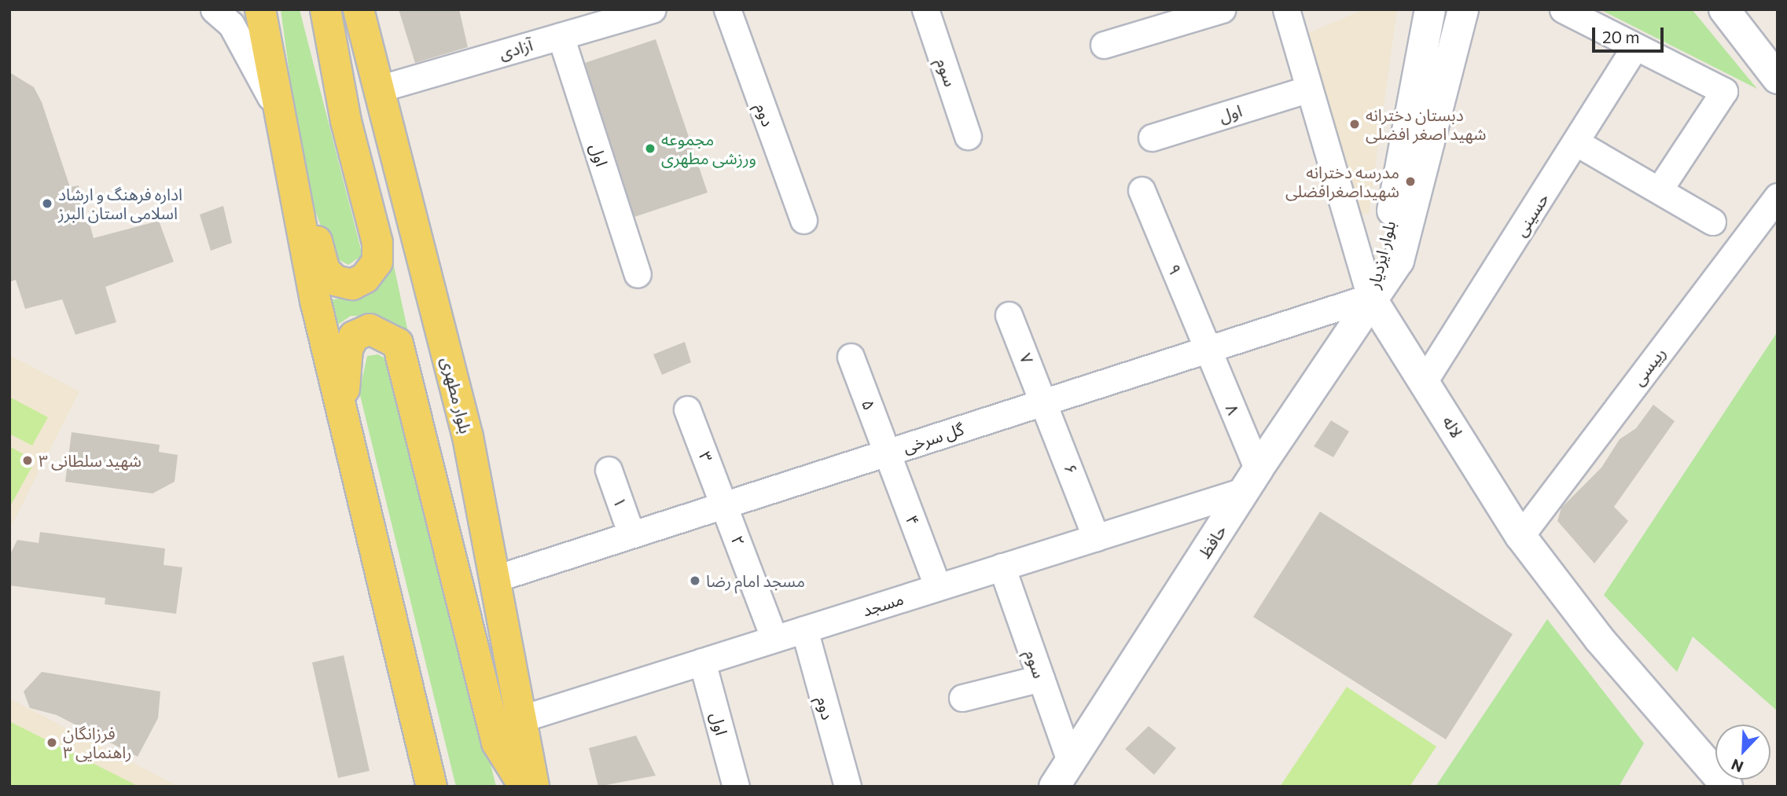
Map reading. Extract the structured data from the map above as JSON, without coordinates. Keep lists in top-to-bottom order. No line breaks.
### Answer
{"streets":{"main road":["بلوار مطهری"],"street":["آزادی","سوم","اول","دوم","حسینی","بلوار ایزدیار","۹","۷","رییسی","۵","۸","لاله","گل سرخی","۳","۶","۱","۴","۲","حافظ","مسجد"]},"crossings":[["آزادی","اول"],["آزادی","بلوار مطهری"],["سوم","حافظ"],["سوم","مسجد"],["اول","لاله"],["اول","مسجد"],["دوم","مسجد"],["حسینی","لاله"],["بلوار ایزدیار","لاله"],["بلوار ایزدیار","گل سرخی"],["بلوار ایزدیار","حافظ"],["۹","۸"],["۹","گل سرخی"],["۷","گل سرخی"],["۷","۶"],["رییسی","لاله"],["بلوار مطهری","گل سرخی"],["بلوار مطهری","مسجد"],["۵","گل سرخی"],["۵","۴"],["۸","گل سرخی"],["۸","حافظ"],["۸","مسجد"],["لاله","گل سرخی"],["لاله","حافظ"],["گل سرخی","۳"],["گل سرخی","۶"],["گل سرخی","۱"],["گل سرخی","۴"],["گل سرخی","۲"],["گل سرخی","حافظ"],["۳","۲"],["۶","مسجد"],["۴","مسجد"],["۲","مسجد"],["حافظ","مسجد"]],"places":["دبستان دخترانه شهید اصغر افضلی","مجموعه ورزشی مطهری","مدرسه دخترانه شهیداصغرافضلی","اداره فرهنگ و ارشاد اسلامی استان البرز","شهید سلطانی ۳","مسجد امام رضا","فرزانگان ۳ راهنمایی"],"scale_bar":"20 m","north":"bottom left"}
